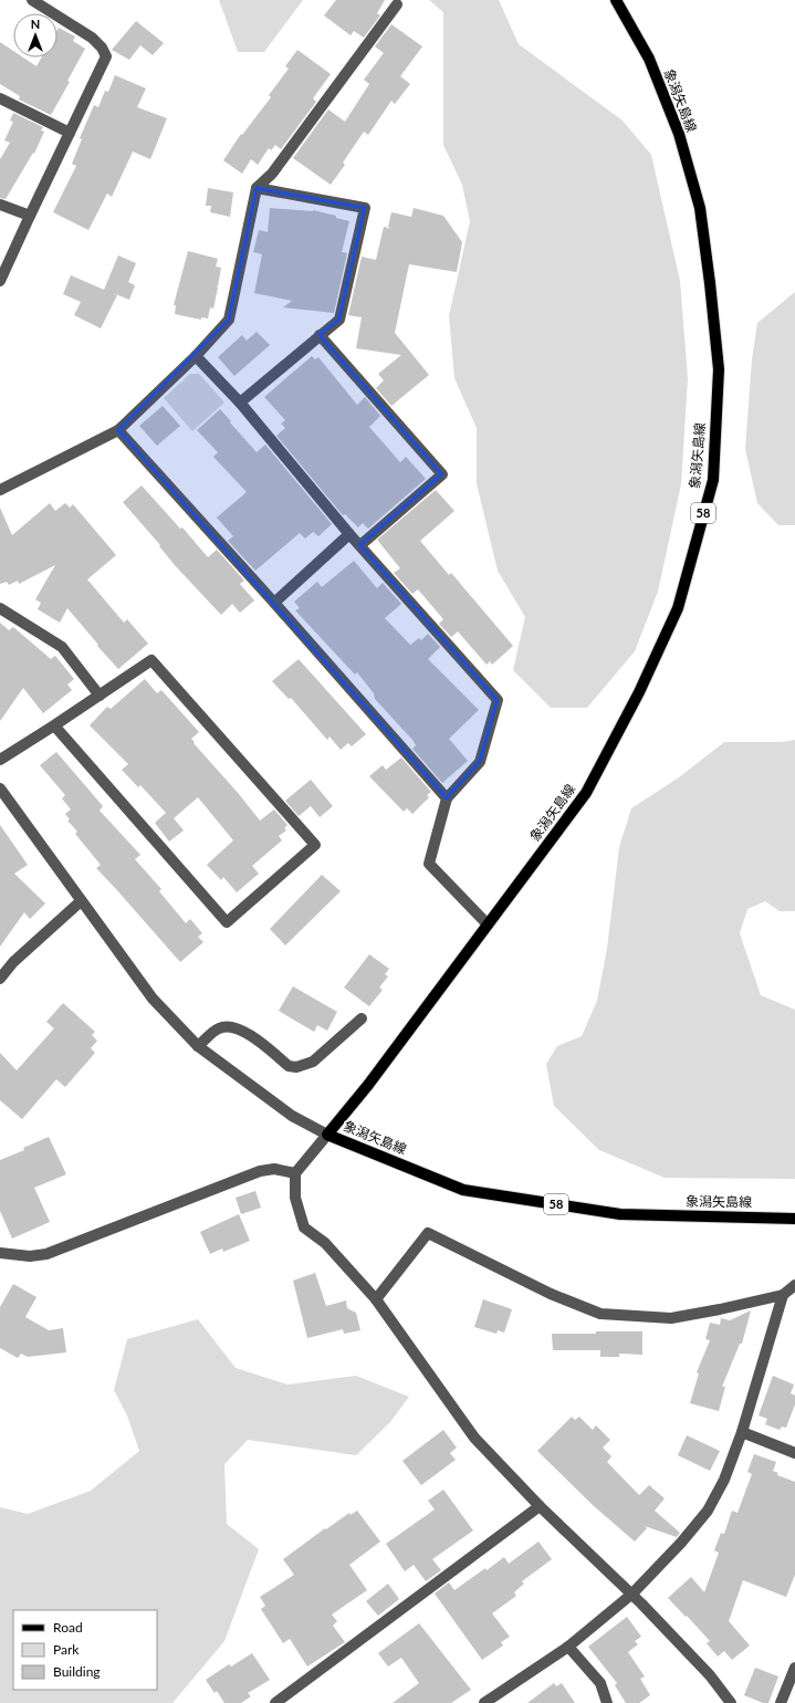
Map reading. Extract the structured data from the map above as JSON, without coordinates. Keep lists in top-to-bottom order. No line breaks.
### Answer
{"streets":{"main road":["象潟矢島線","58"]},"legend":["Road","Park","Building"],"north":"top"}
